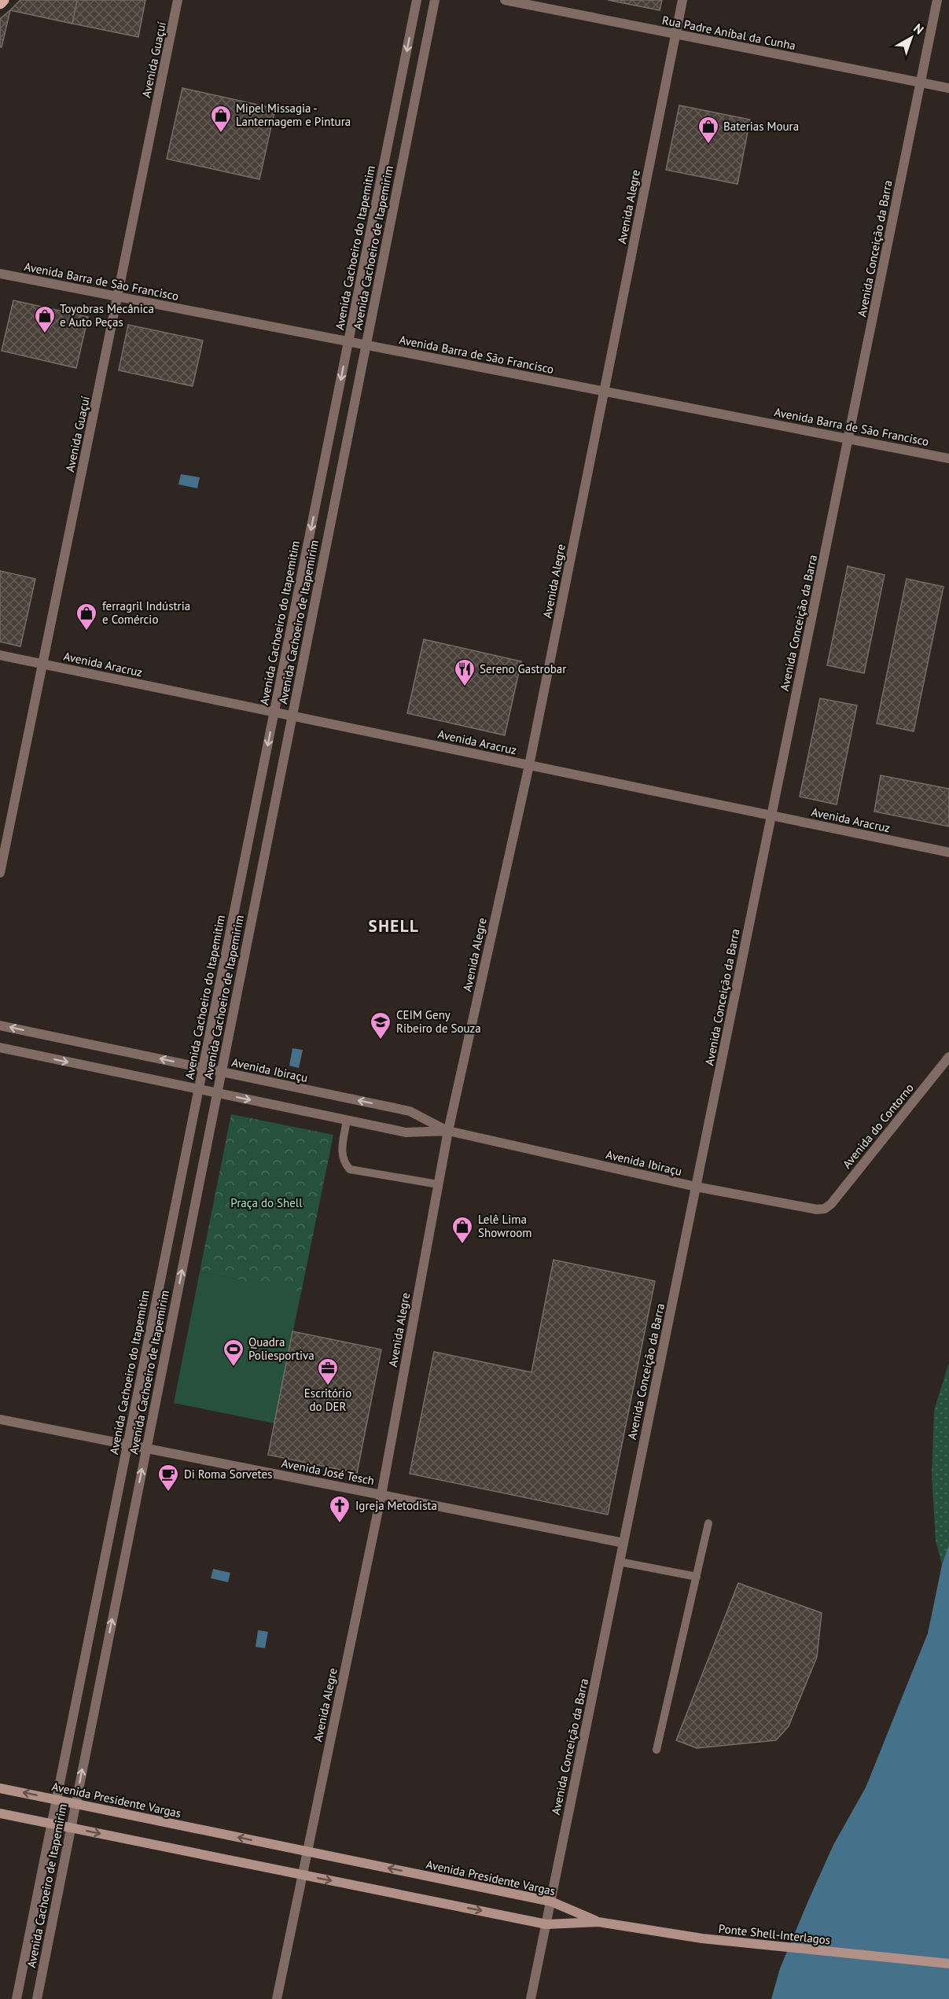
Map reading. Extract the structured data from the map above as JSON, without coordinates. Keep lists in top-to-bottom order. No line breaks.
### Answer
{"streets":{"main road":["Avenida Presidente Vargas","Ponte Shell-Interlagos"],"street":["Rua Padre Aníbal da Cunha","Avenida Guaçuí","Avenida Alegre","Avenida Cachoeiro do Itapemitim","Avenida Cachoeiro de Itapemirim","Avenida Conceição da Barra","Avenida Barra de São Francisco","Avenida Aracruz","Avenida Ibiraçu","Avenida do Contorno","Avenida José Tesch"]},"crossings":[["Rua Padre Aníbal da Cunha","Avenida Alegre"],["Rua Padre Aníbal da Cunha","Avenida Conceição da Barra"],["Avenida Guaçuí","Avenida Barra de São Francisco"],["Avenida Guaçuí","Avenida Aracruz"],["Avenida Alegre","Avenida Barra de São Francisco"],["Avenida Alegre","Avenida Aracruz"],["Avenida Alegre","Avenida Ibiraçu"],["Avenida Alegre","Avenida José Tesch"],["Avenida Alegre","Avenida Presidente Vargas"],["Avenida Cachoeiro do Itapemitim","Avenida Barra de São Francisco"],["Avenida Cachoeiro do Itapemitim","Avenida Aracruz"],["Avenida Cachoeiro do Itapemitim","Avenida Ibiraçu"],["Avenida Cachoeiro do Itapemitim","Avenida José Tesch"],["Avenida Cachoeiro do Itapemitim","Avenida Presidente Vargas"],["Avenida Cachoeiro de Itapemirim","Avenida Barra de São Francisco"],["Avenida Cachoeiro de Itapemirim","Avenida Aracruz"],["Avenida Cachoeiro de Itapemirim","Avenida Ibiraçu"],["Avenida Cachoeiro de Itapemirim","Avenida José Tesch"],["Avenida Cachoeiro de Itapemirim","Avenida Presidente Vargas"],["Avenida Conceição da Barra","Avenida Barra de São Francisco"],["Avenida Conceição da Barra","Avenida Aracruz"],["Avenida Conceição da Barra","Avenida Ibiraçu"],["Avenida Conceição da Barra","Avenida José Tesch"],["Avenida Conceição da Barra","Avenida Presidente Vargas"],["Avenida Ibiraçu","Avenida do Contorno"],["Avenida Presidente Vargas","Ponte Shell-Interlagos"]],"one_way":["Avenida Cachoeiro do Itapemitim","Avenida Cachoeiro de Itapemirim"],"districts":["SHELL"],"parks":["Praça do Shell"],"places":{"shop":["Mipel Missagia - Lanternagem e Pintura","Baterias Moura","Toyobras Mecânica e Auto Peças","ferragril Indústria e Comércio","Lelê Lima Showroom"],"restaurant":["Sereno Gastrobar"],"school or university":["CEIM Geny Ribeiro de Souza"],"sports":["Quadra Poliesportiva"],"office":["Escritório do DER"],"cafe":["Di Roma Sorvetes"],"church":["Igreja Metodista"]},"north":"top right"}
